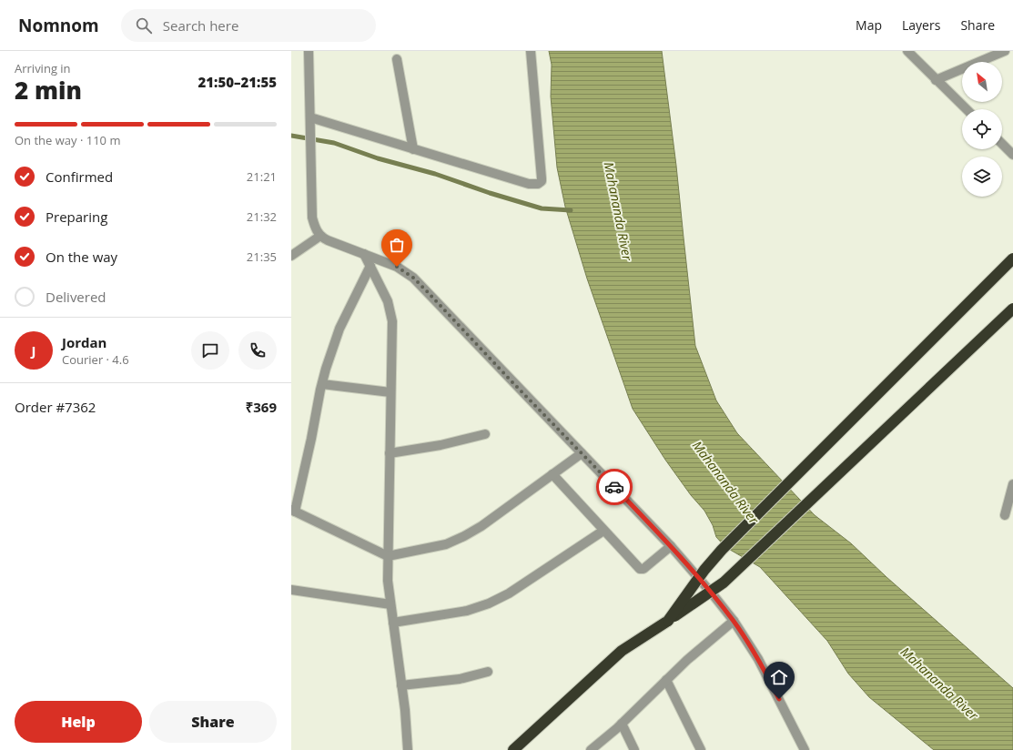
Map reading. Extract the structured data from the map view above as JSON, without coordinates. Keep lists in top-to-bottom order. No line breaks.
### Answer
{"water":["Mahananda River"],"north":"top left","page":{"header":"Nomnom","search":"Search here","nav":["Map","Layers","Share"],"heading":["2 min","Arriving in","21:50–21:55"],"panel":["Jordan","Courier · 4.6","Order #7362","₹369"],"bar":"On the way · 110 m","list":[["Confirmed","21:21"],["Preparing","21:32"],["On the way","21:35"],"Delivered"],"round":"J","buttons":["Help","Share"]}}
